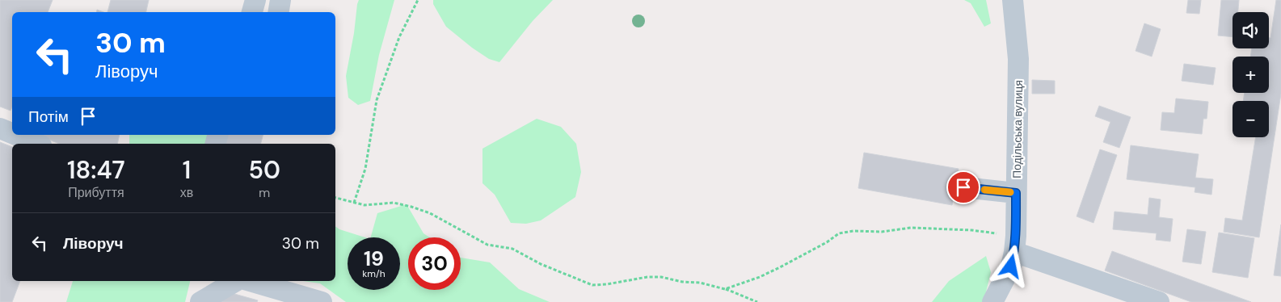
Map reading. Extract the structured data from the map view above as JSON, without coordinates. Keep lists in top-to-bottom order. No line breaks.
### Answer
{"streets":{"street":["Подільська вулиця"]},"page":{"map_buttons":["+","−"],"turn":["30 m","Ліворуч"],"then":"Потім","eta":["18:47","Прибуття","1","хв","50","m"],"list":[{"name":"Ліворуч","value":"30 m"}],"speed":"19 km/h","limit":"30"}}
